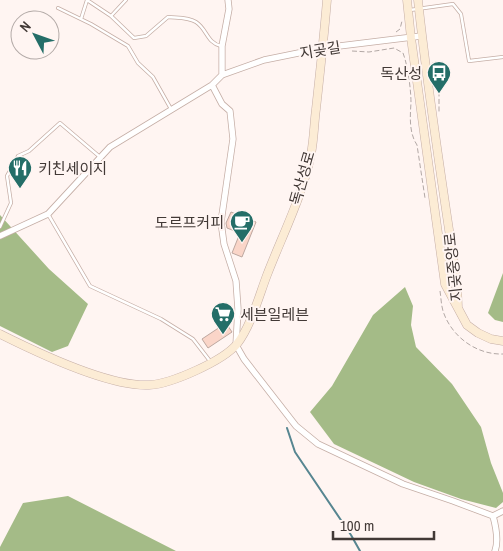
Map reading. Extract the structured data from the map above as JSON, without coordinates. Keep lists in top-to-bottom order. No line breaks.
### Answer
{"streets":{"street":["지곶길","독산성로","지곶중앙로"]},"crossings":[["지곶길","독산성로"],["지곶길","지곶중앙로"]],"places":{"bus stop":["독산성"],"restaurant":["키친세이지"],"cafe":["도르프커피"],"supermarket":["세븐일레븐"]},"scale_bar":"100 m","north":"top left"}
